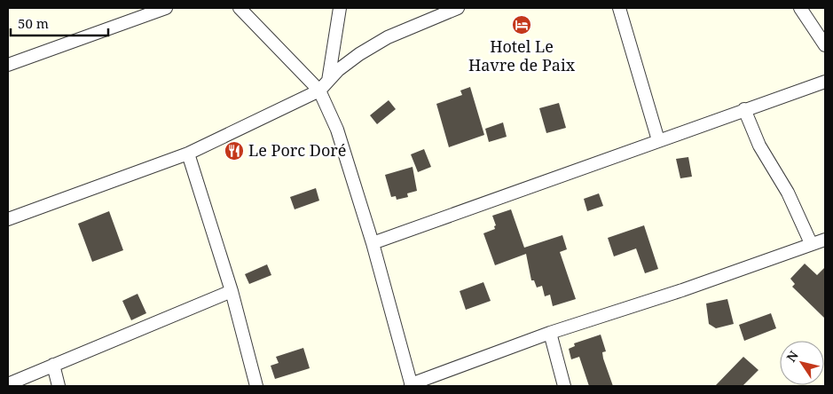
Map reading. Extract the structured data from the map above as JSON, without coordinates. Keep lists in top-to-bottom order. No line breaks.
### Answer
{"places":{"hotel":["Hotel Le Havre de Paix"],"restaurant":["Le Porc Doré"]},"scale_bar":"50 m","north":"top left"}
